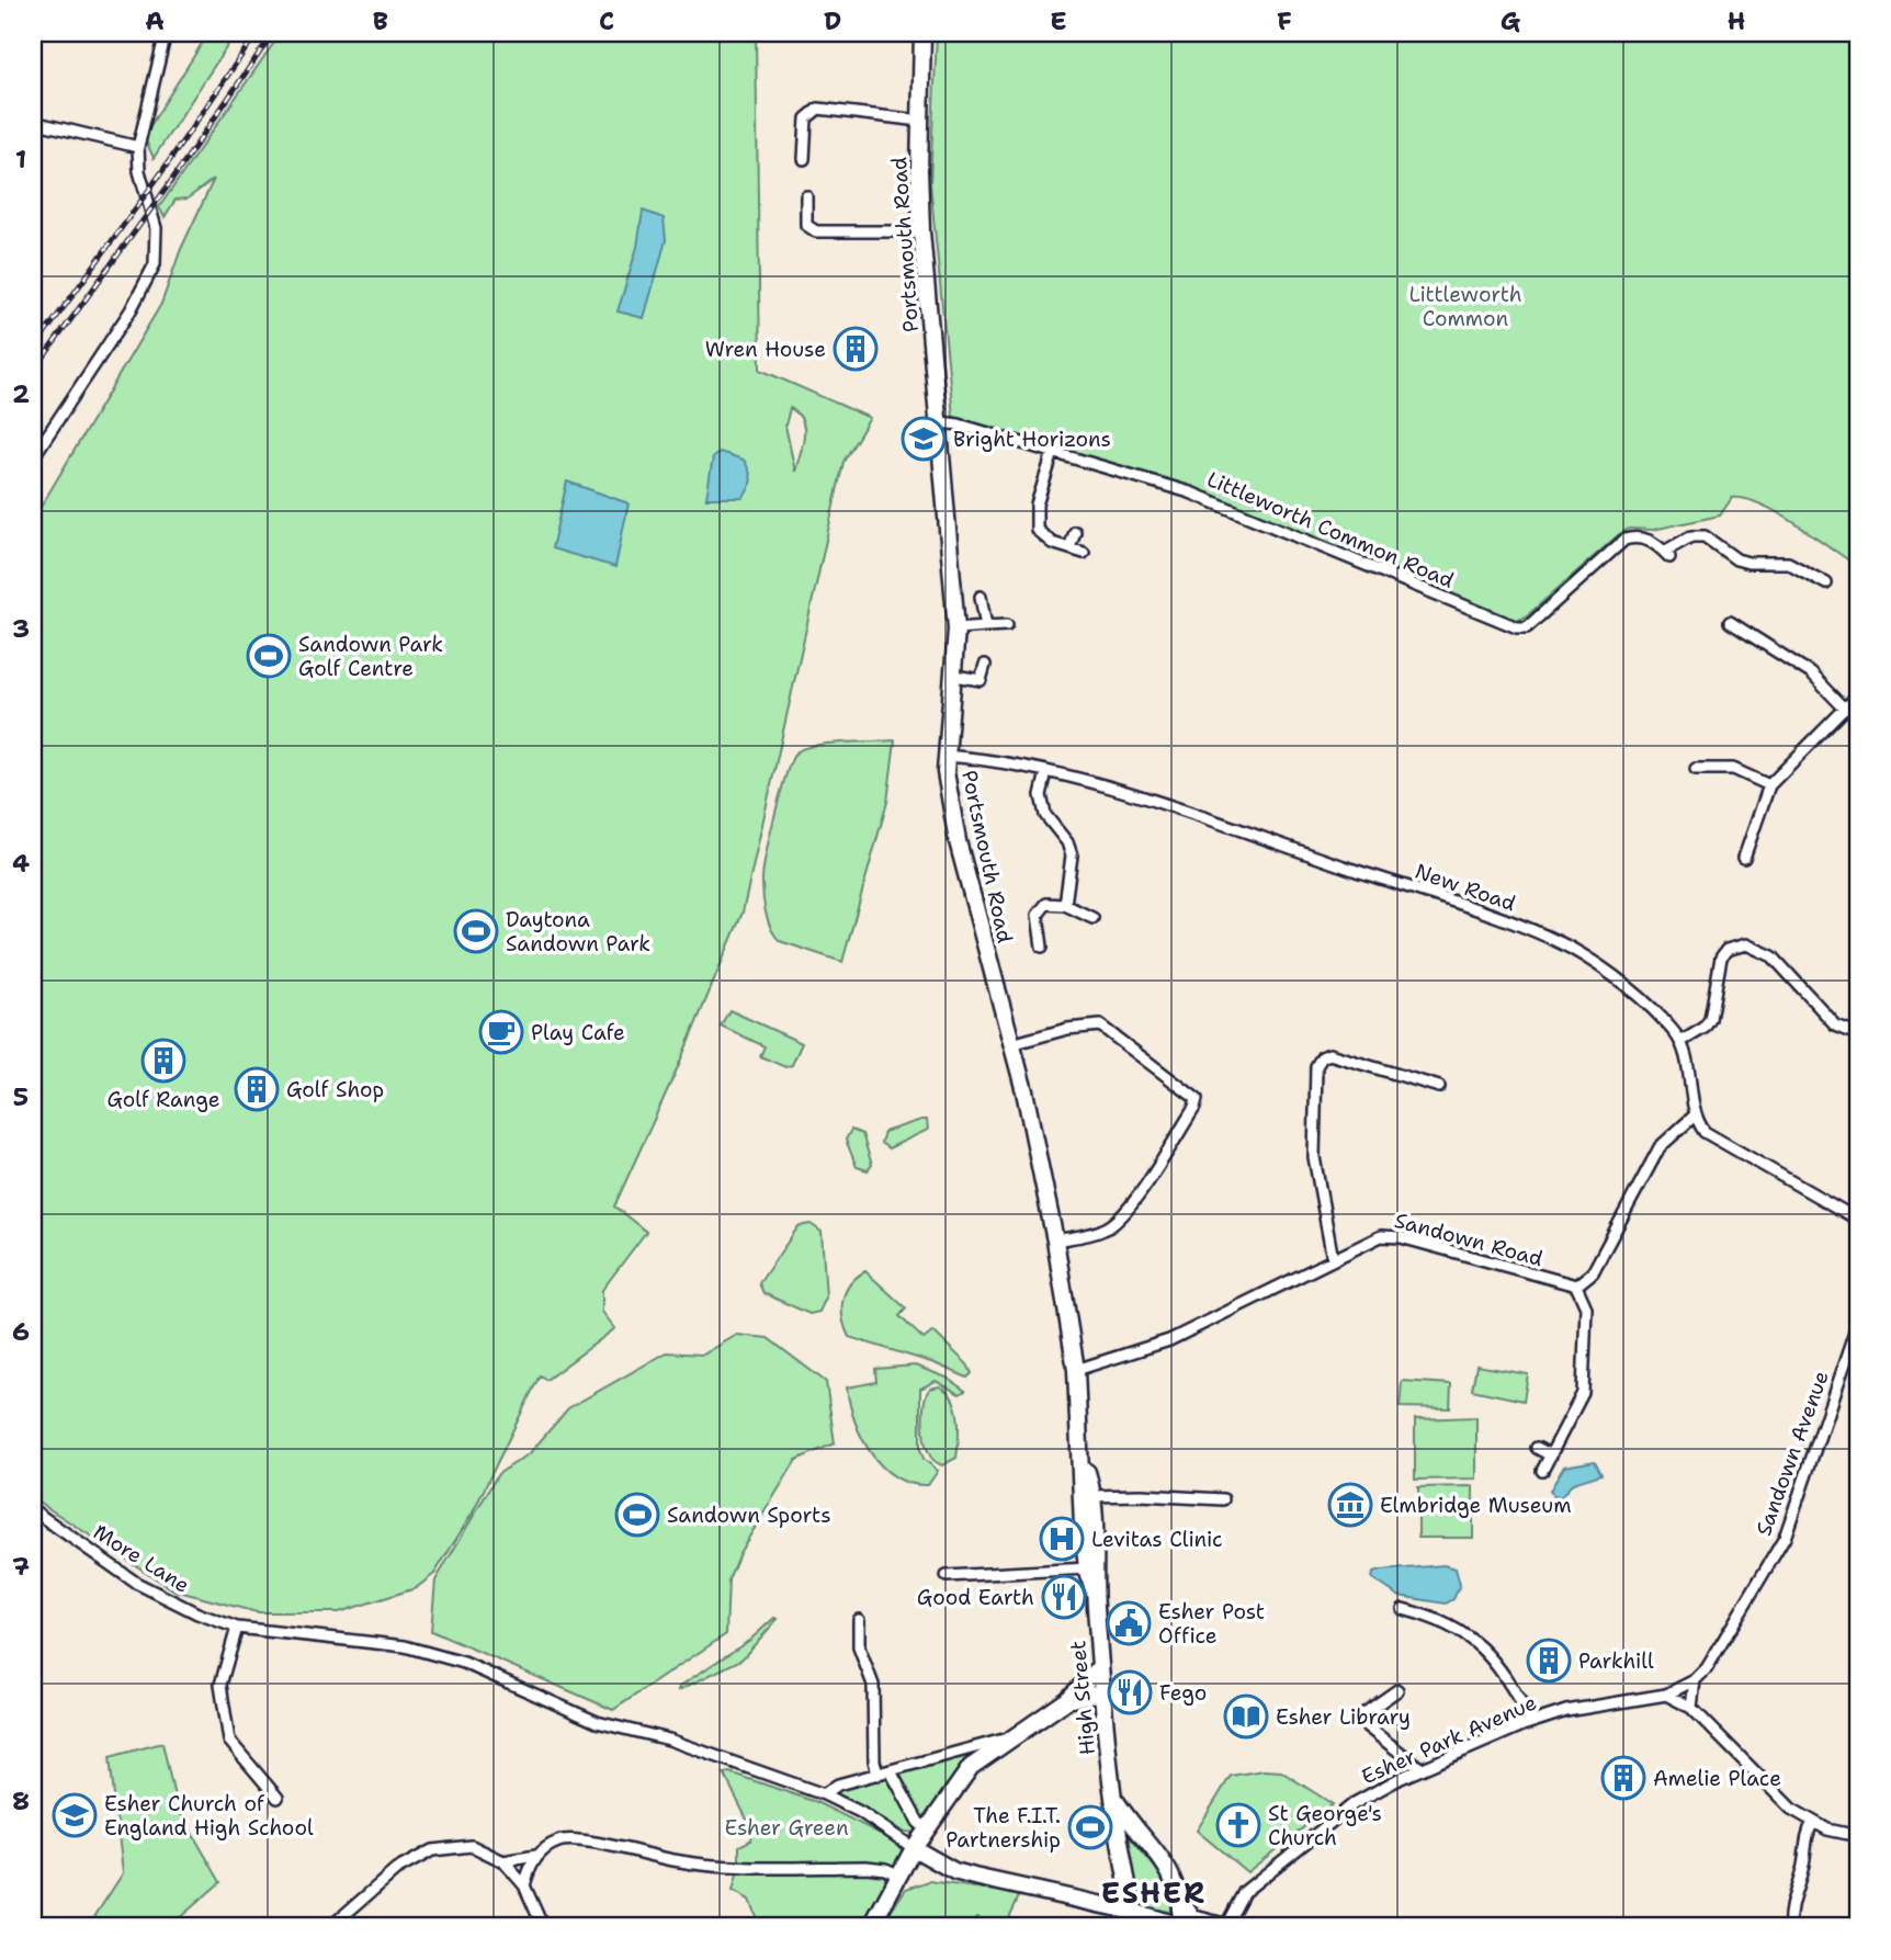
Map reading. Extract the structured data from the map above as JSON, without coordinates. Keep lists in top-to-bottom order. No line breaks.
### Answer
{"streets":{"main road":["Portsmouth Road","High Street"],"street":["Littleworth Common Road","New Road","Sandown Road","Sandown Avenue","More Lane","Esher Park Avenue"]},"crossings":[["Portsmouth Road","Littleworth Common Road"],["Portsmouth Road","New Road"],["Portsmouth Road","Sandown Road"],["Portsmouth Road","High Street"],["Sandown Avenue","Esher Park Avenue"]],"districts":["ESHER"],"parks":["Littleworth Common","Esher Green"],"places":{"building":["Wren House","Golf Range","Golf Shop","Parkhill","Amelie Place"],"school or university":["Bright Horizons","Esher Church of England High School"],"sports":["Sandown Park Golf Centre","Daytona Sandown Park","Sandown Sports","The F.I.T. Partnership"],"cafe":["Play Cafe"],"museum":["Elmbridge Museum"],"hospital":["Levitas Clinic"],"restaurant":["Good Earth","Fego"],"public building":["Esher Post Office"],"library":["Esher Library"],"church":["St George's Church"]},"grid":{"columns":["A","B","C","D","E","F","G","H"],"rows":["1","2","3","4","5","6","7","8"]}}
